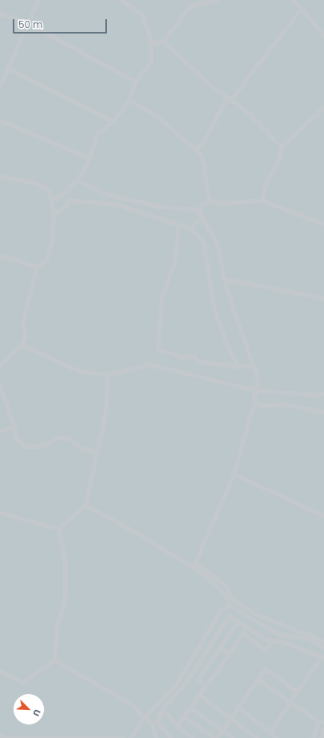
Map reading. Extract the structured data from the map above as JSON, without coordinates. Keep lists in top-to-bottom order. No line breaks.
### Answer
{"scale_bar":"50 m","north":"bottom right"}
